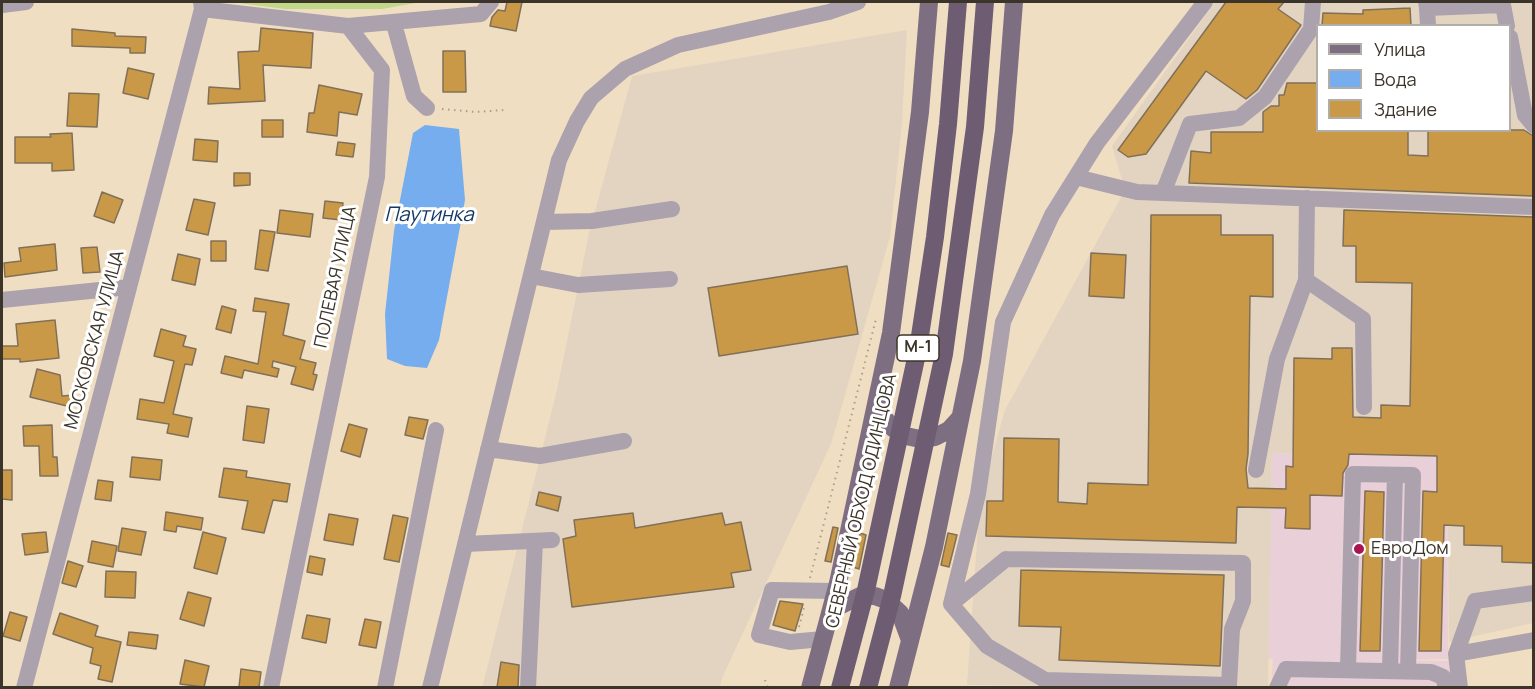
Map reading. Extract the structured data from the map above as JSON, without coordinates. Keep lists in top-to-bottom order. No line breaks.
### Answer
{"streets":{"highway":["М-1","СЕВЕРНЫЙ ОБХОД ОДИНЦОВА"],"street":["ПОЛЕВАЯ УЛИЦА","МОСКОВСКАЯ УЛИЦА"]},"water":["Паутинка"],"places":["ЕвроДом"],"legend":["Улица","Вода","Здание"]}
